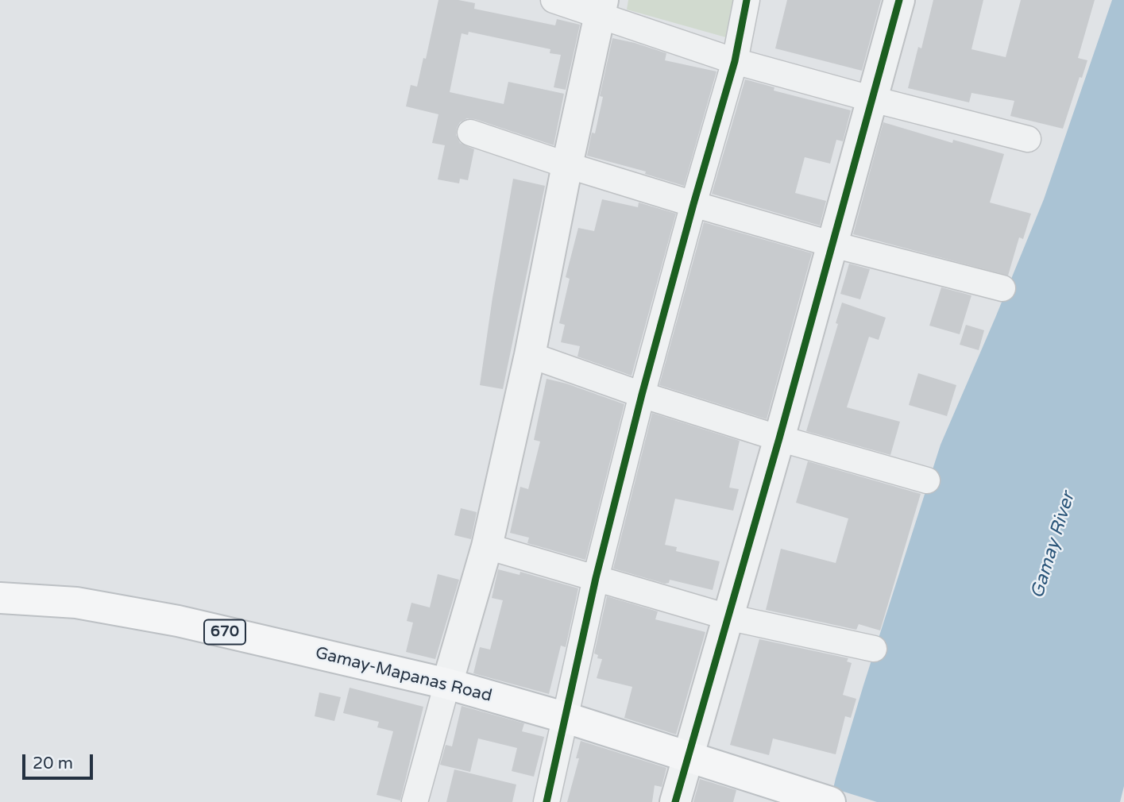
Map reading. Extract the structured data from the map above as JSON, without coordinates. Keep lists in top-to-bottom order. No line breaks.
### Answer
{"streets":{"main road":["670","Gamay-Mapanas Road"]},"water":["Gamay River"],"scale_bar":"20 m"}
